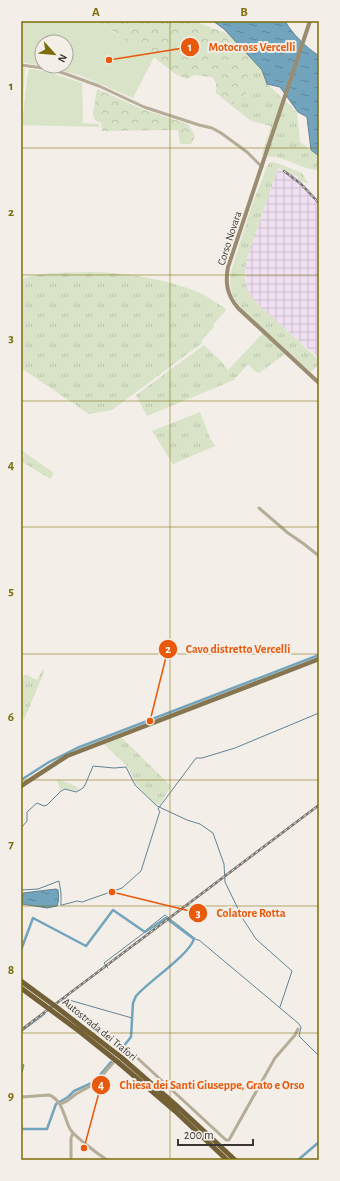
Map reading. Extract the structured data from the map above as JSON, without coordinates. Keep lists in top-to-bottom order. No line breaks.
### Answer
{"streets":{"highway":["Autostrada dei Trafori"],"main road":["Corso Novara"]},"places":["Motocross Vercelli","Cavo distretto Vercelli","Colatore Rotta","Chiesa dei Santi Giuseppe, Grato e Orso"],"scale_bar":"200 m","north":"bottom right","grid":{"columns":["A","B"],"rows":["1","2","3","4","5","6","7","8","9"]}}
